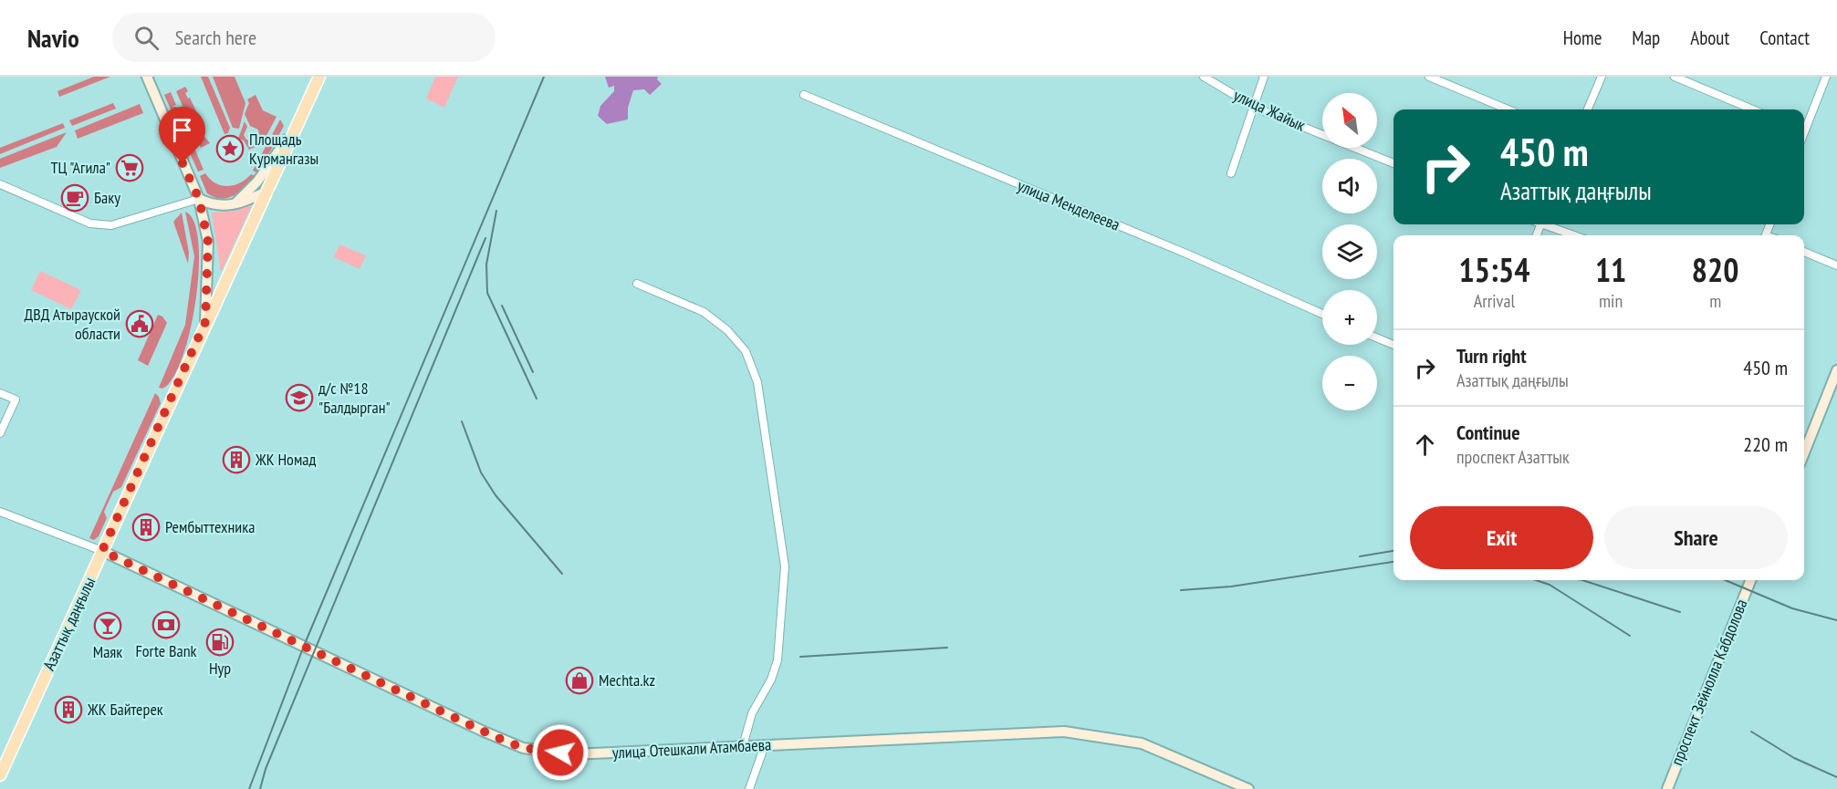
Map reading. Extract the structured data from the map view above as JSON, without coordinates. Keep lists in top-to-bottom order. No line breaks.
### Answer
{"streets":{"main road":["Азаттық даңғылы"],"street":["улица Жайык","улица Менделеева","проспект Зейнолла Кабдолова","улица Отешкали Атамбаева"]},"crossings":[["Азаттық даңғылы","улица Отешкали Атамбаева"]],"places":{"place":["Площадь Курмангазы"],"supermarket":["ТЦ \"Агила\""],"cafe":["Баку"],"public building":["ДВД Атырауской области"],"school or university":["д/с №18 \"Балдырган\""],"building":["ЖК Номад","Рембыттехника","ЖК Байтерек"],"bank":["Forte Bank"],"bar":["Маяк"],"fuel station":["Нур"],"shop":["Mechta.kz"]},"north":"top left","page":{"header":"Navio","search":"Search here","nav":["Home","Map","About","Contact"],"map_buttons":["+","−"],"turn":["450 m","Азаттық даңғылы"],"eta":["15:54","Arrival","11","min","820","m"],"list":[{"name":"Turn right","note":"Азаттық даңғылы","value":"450 m"},{"name":"Continue","note":"проспект Азаттык","value":"220 m"}],"buttons":["Exit","Share"]}}
